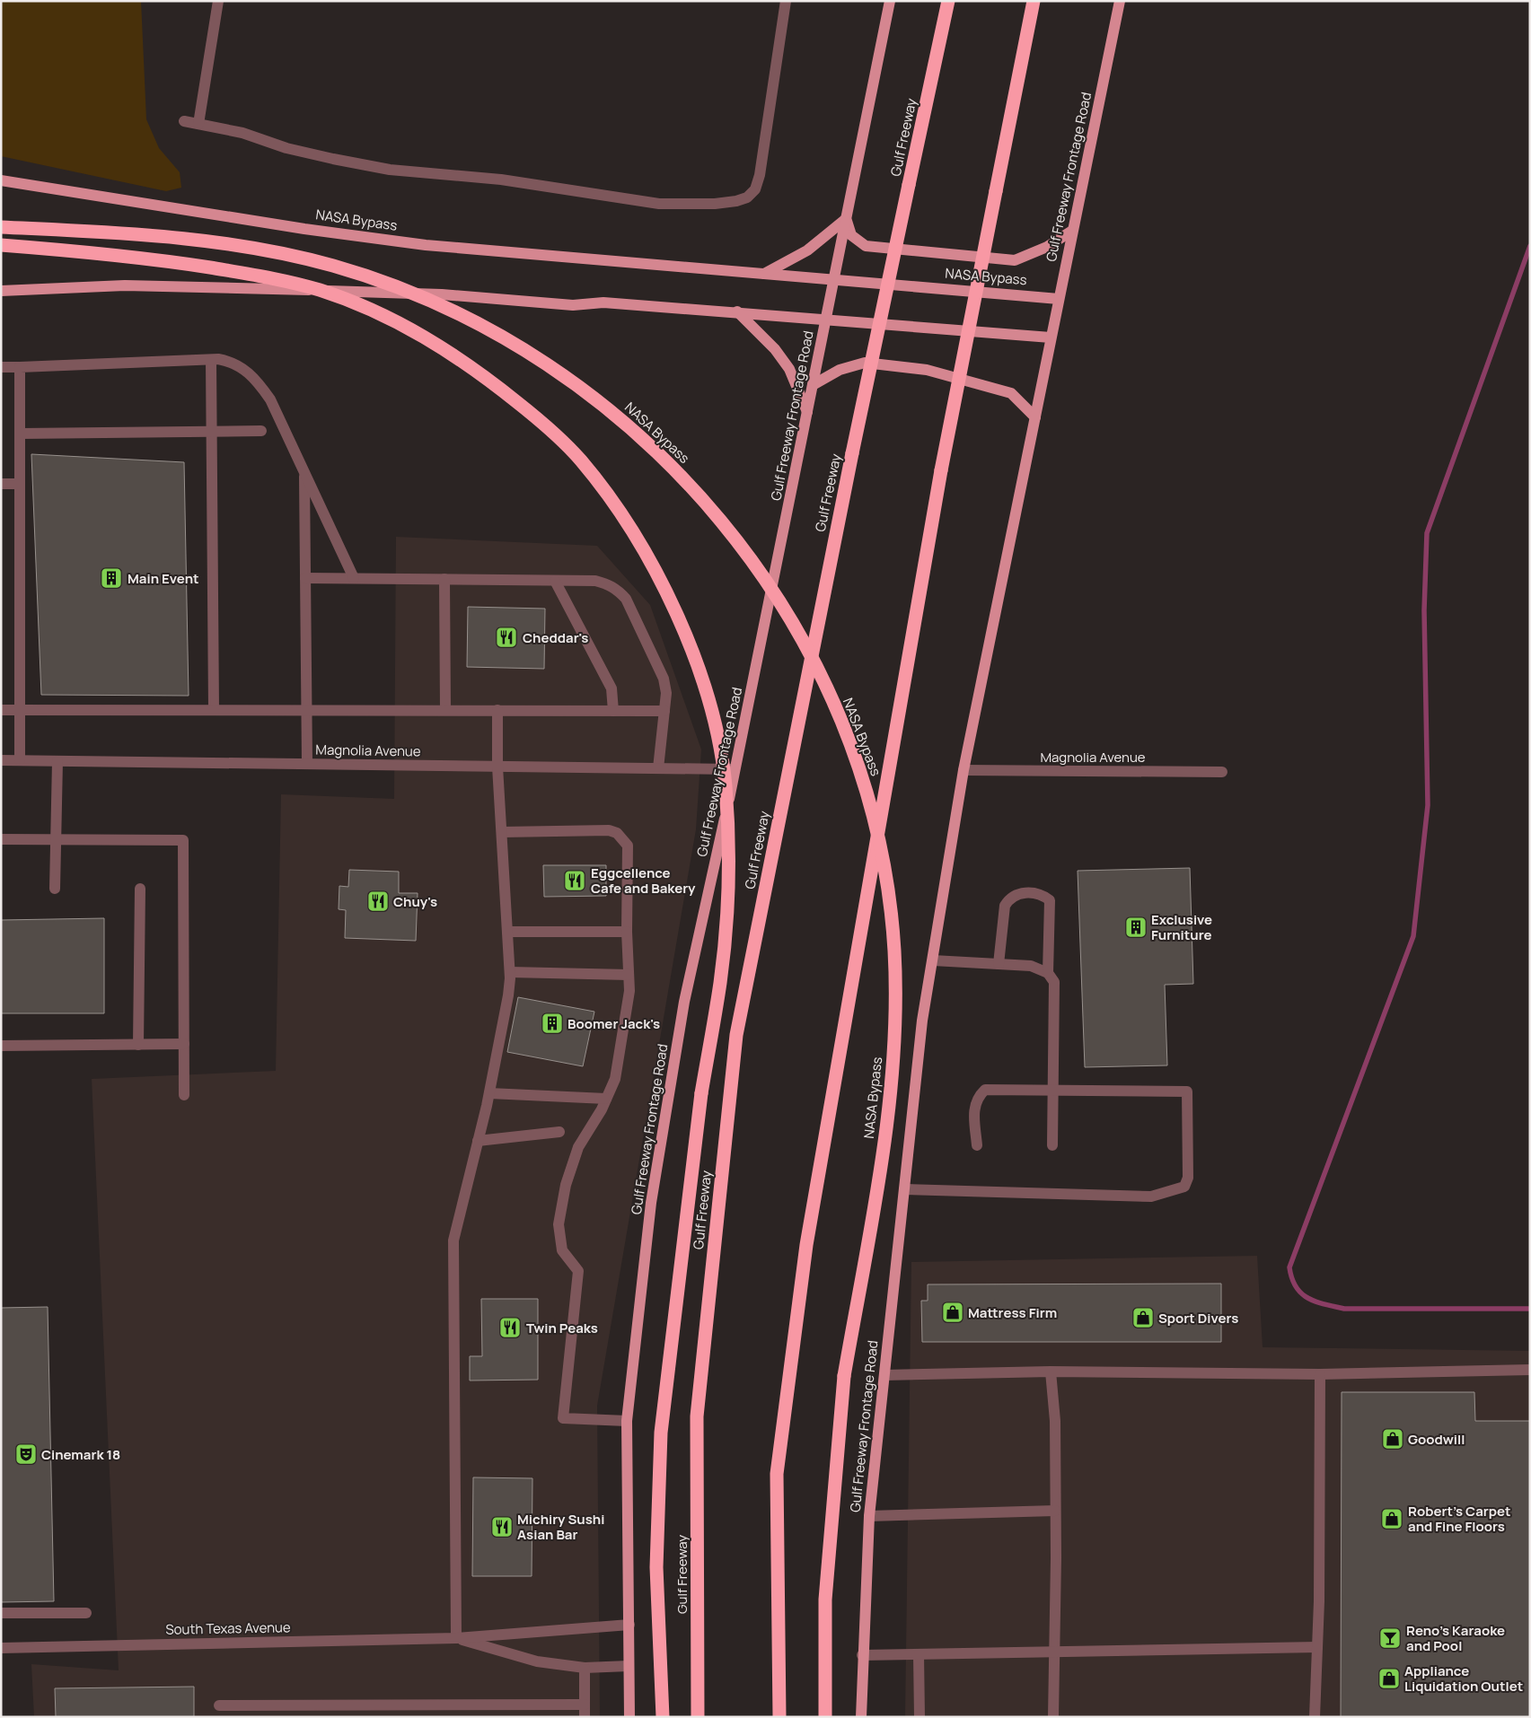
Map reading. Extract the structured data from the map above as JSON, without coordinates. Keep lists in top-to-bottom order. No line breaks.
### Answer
{"streets":{"highway":["Gulf Freeway","NASA Bypass"],"main road":["Gulf Freeway Frontage Road"],"street":["Magnolia Avenue","South Texas Avenue"]},"crossings":[["Gulf Freeway Frontage Road","NASA Bypass"],["Gulf Freeway Frontage Road","Magnolia Avenue"],["Gulf Freeway Frontage Road","South Texas Avenue"]],"places":{"building":["Main Event","Exclusive Furniture","Boomer Jack's"],"restaurant":["Cheddar's","Eggcellence Cafe and Bakery","Chuy's","Twin Peaks","Michiry Sushi Asian Bar"],"shop":["Mattress Firm","Sport Divers","Goodwill","Robert's Carpet and Fine Floors","Appliance Liquidation Outlet"],"theatre":["Cinemark 18"],"bar":["Reno's Karaoke and Pool"]}}
